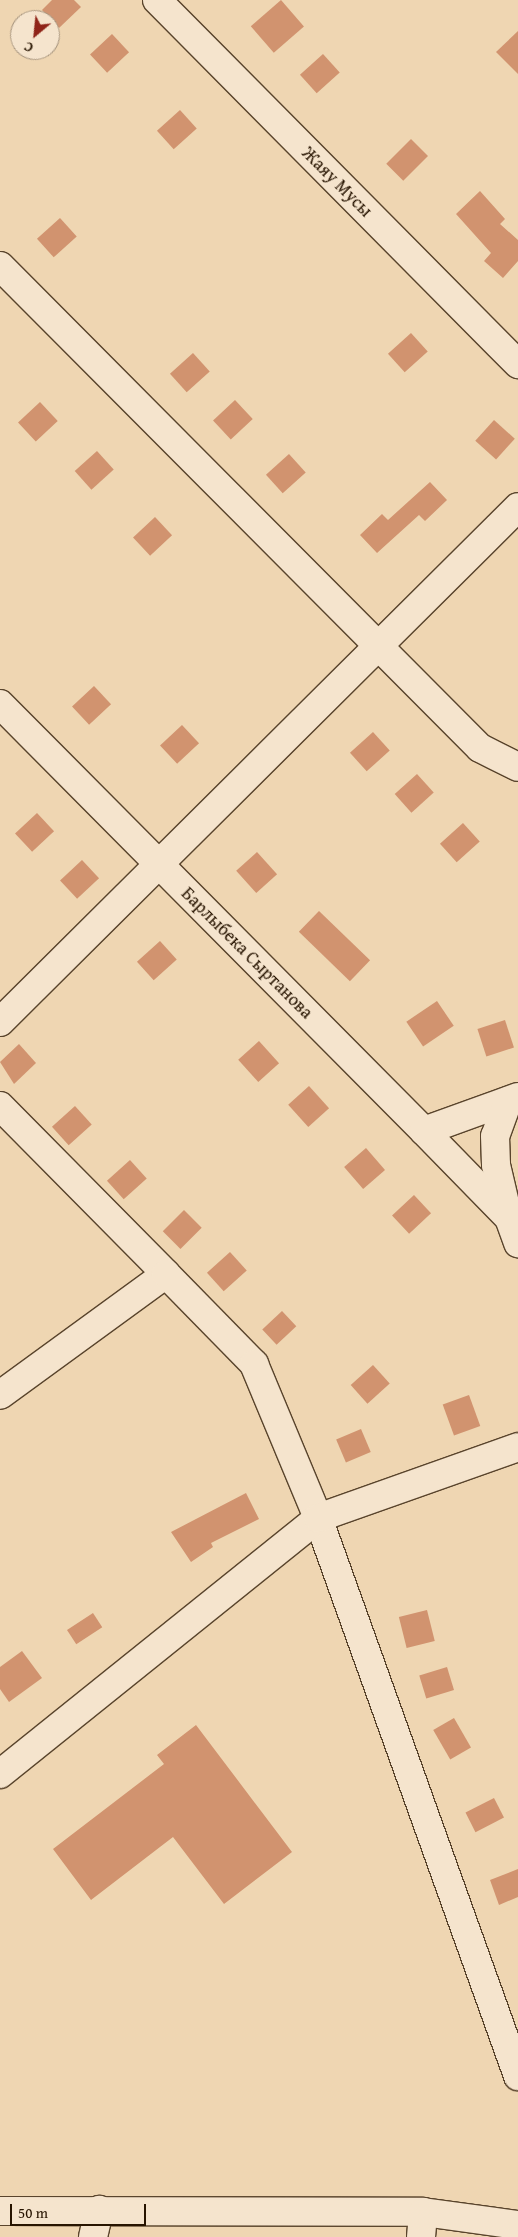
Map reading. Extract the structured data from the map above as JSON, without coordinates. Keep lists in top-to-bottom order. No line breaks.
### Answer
{"streets":{"street":["Жаяу Мусы","Барлыбека Сыртанова"]},"scale_bar":"50 m","north":"bottom left"}
